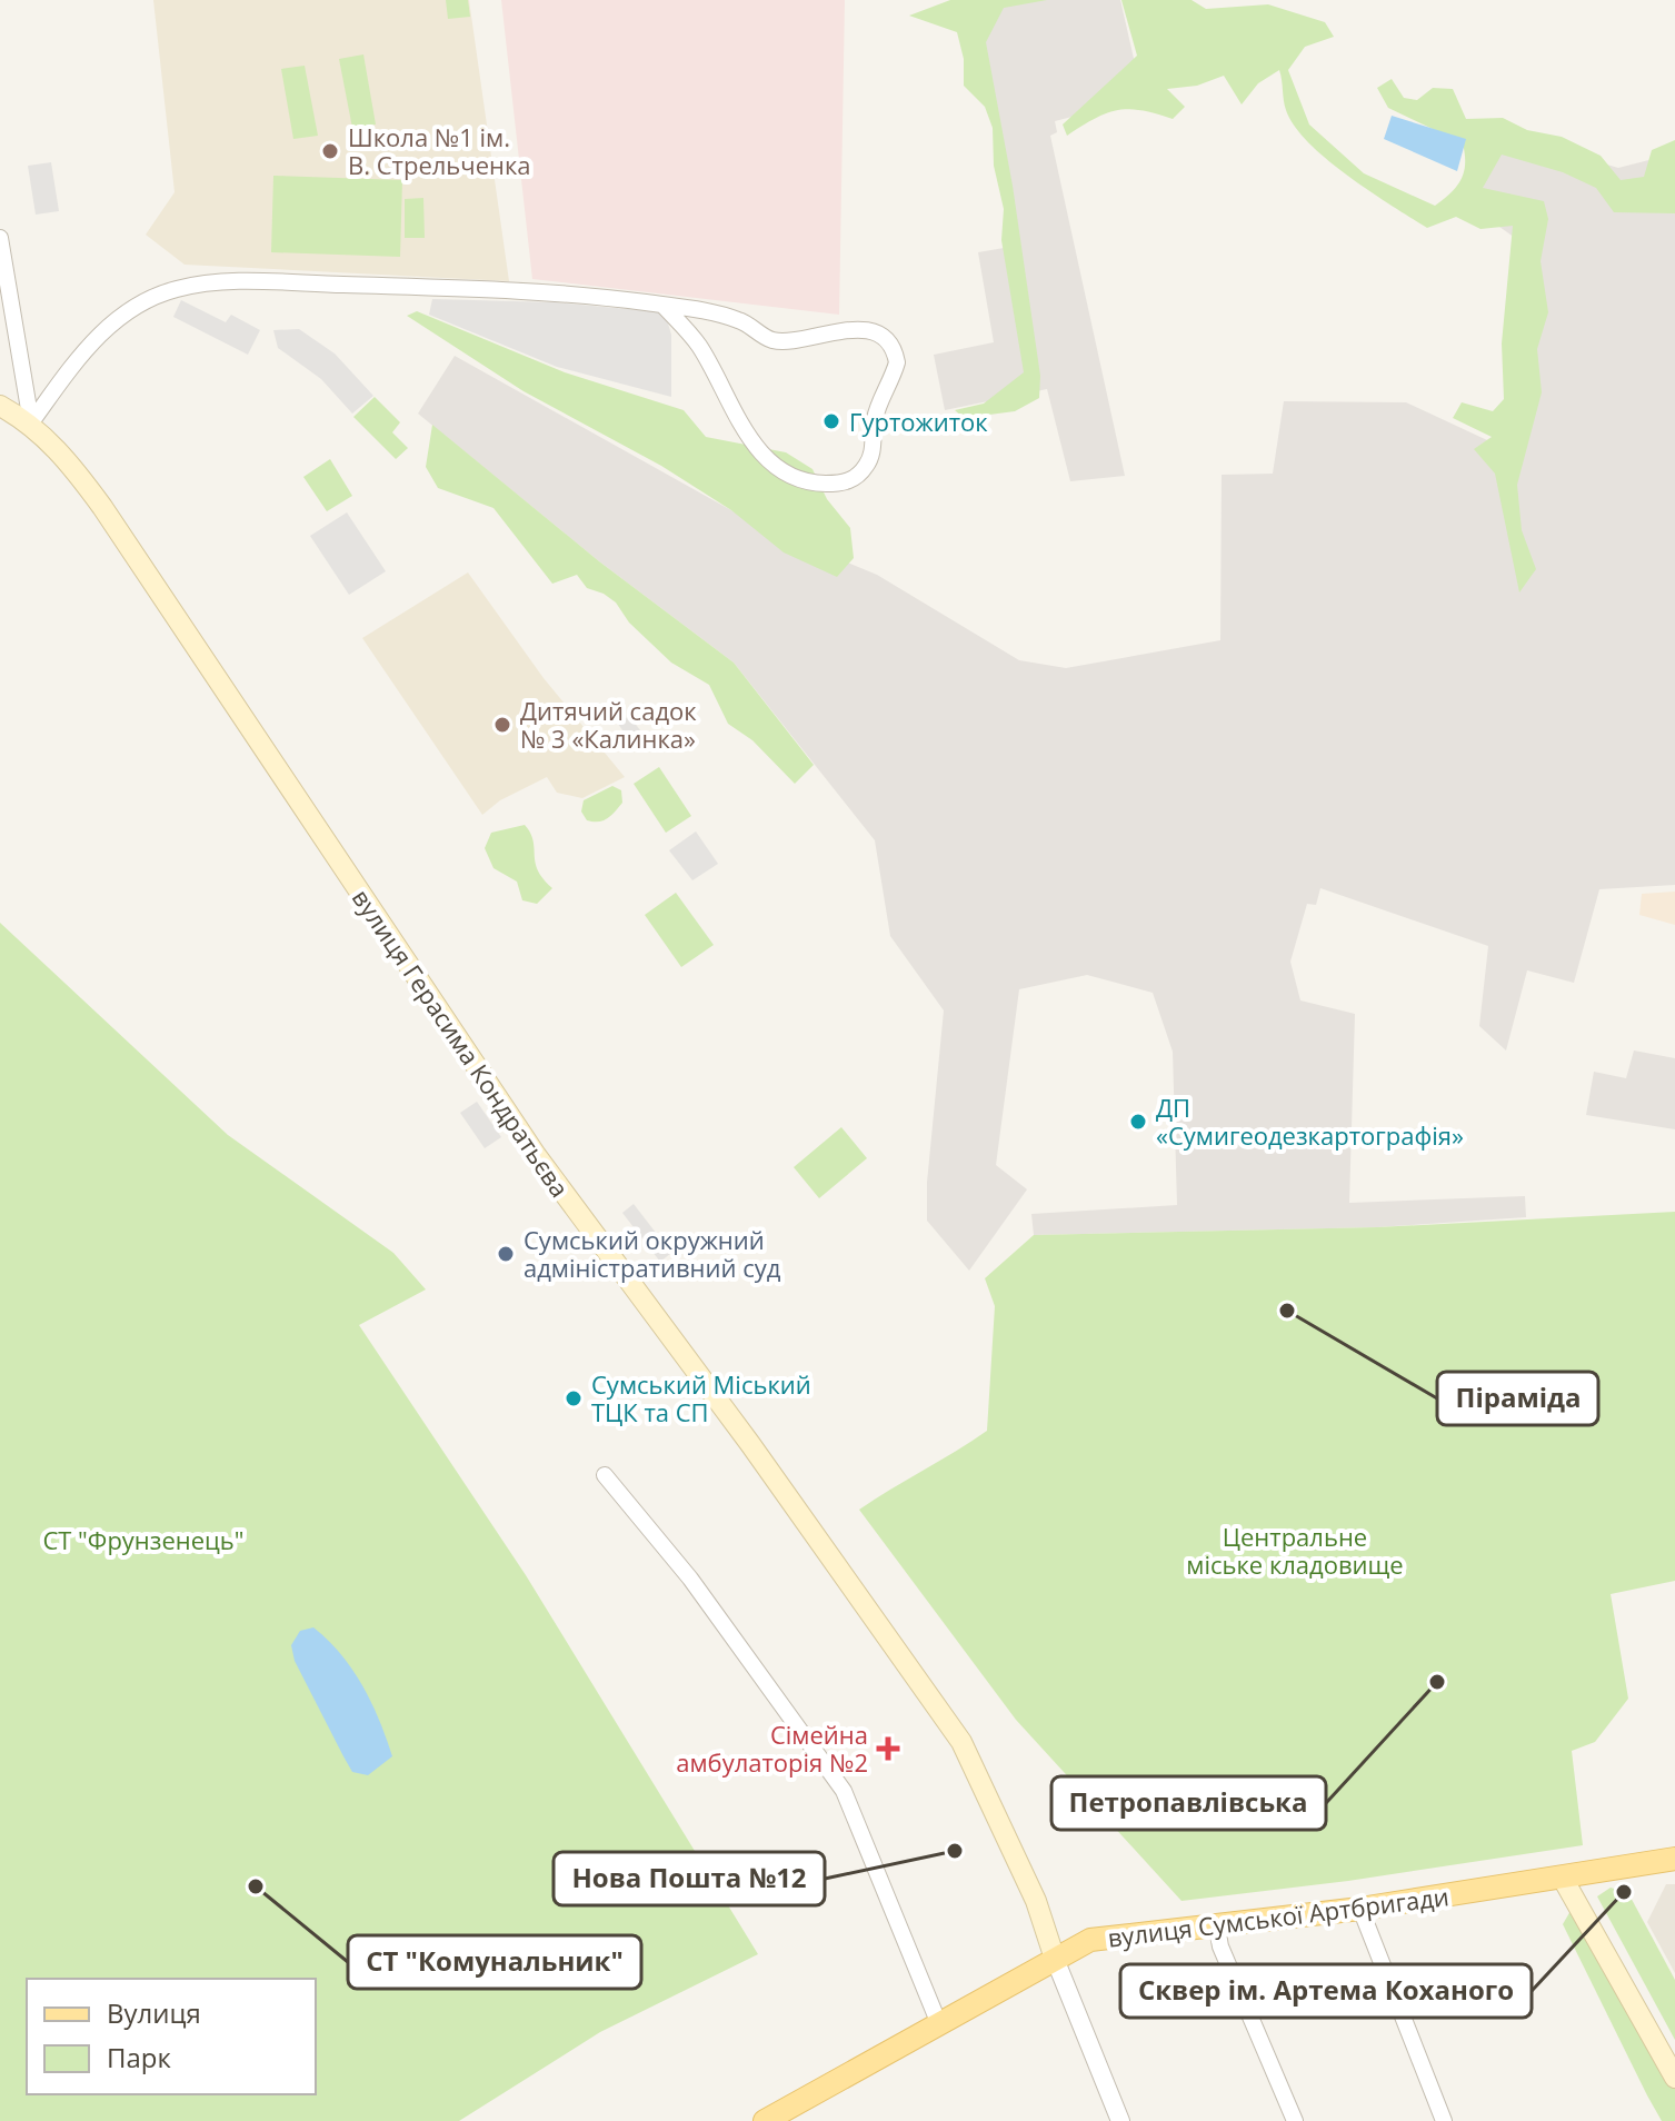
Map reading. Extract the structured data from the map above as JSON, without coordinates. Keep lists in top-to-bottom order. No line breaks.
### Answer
{"streets":{"main road":["вулиця Герасима Кондратьєва","вулиця Сумської Артбригади"]},"crossings":[["вулиця Герасима Кондратьєва","вулиця Сумської Артбригади"]],"parks":["Центральне міське кладовище","СТ \"Фрунзенець\""],"places":{"other":["Школа №1 ім. В. Стрельченка","Гуртожиток","Дитячий садок № 3 «Калинка»","ДП «Сумигеодезкартографія»","Сумський окружний адміністративний суд","Піраміда","Сумський Міський ТЦК та СП","Петропавлівська","Нова Пошта №12","СТ \"Комунальник\"","Сквер ім. Артема Коханого"],"health":["Сімейна амбулаторія №2"]},"legend":["Вулиця","Парк"]}
